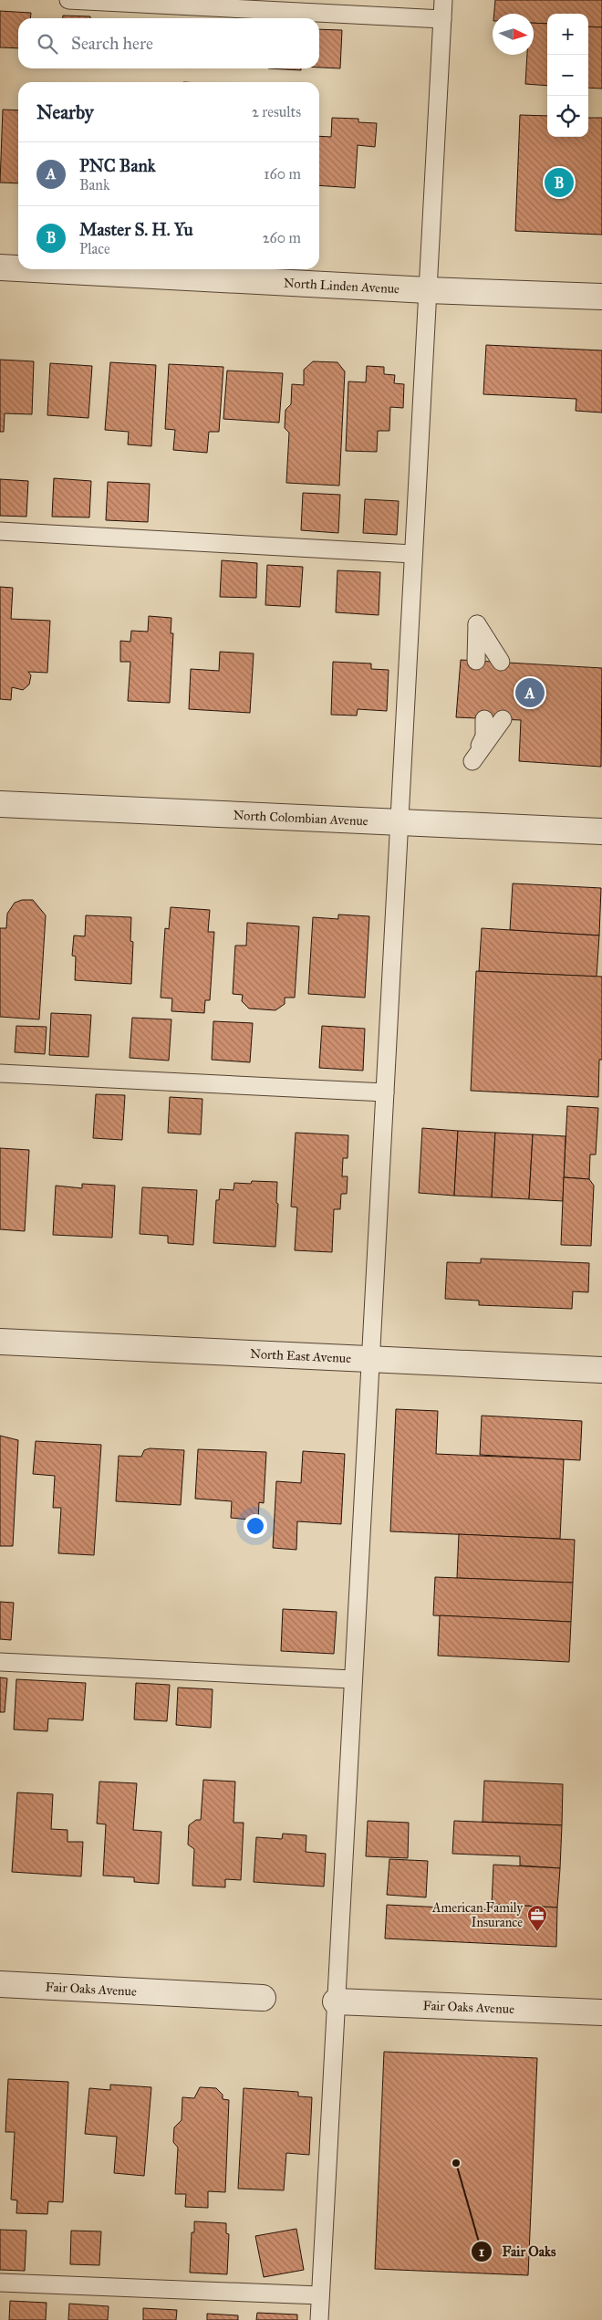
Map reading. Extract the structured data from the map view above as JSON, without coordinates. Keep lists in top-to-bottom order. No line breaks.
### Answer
{"streets":{"street":["North Linden Avenue","North Colombian Avenue","North East Avenue","Fair Oaks Avenue"]},"places":{"office":["American Family Insurance"],"other":["Fair Oaks"]},"north":"right","page":{"map_buttons":["+","−"],"search":"Search here","heading":["Nearby","2 results"],"list":[{"mark":"A","name":"PNC Bank","note":"Bank","value":"160 m"},{"mark":"B","name":"Master S. H. Yu","note":"Place","value":"260 m"}],"pins":["B","A"]}}
